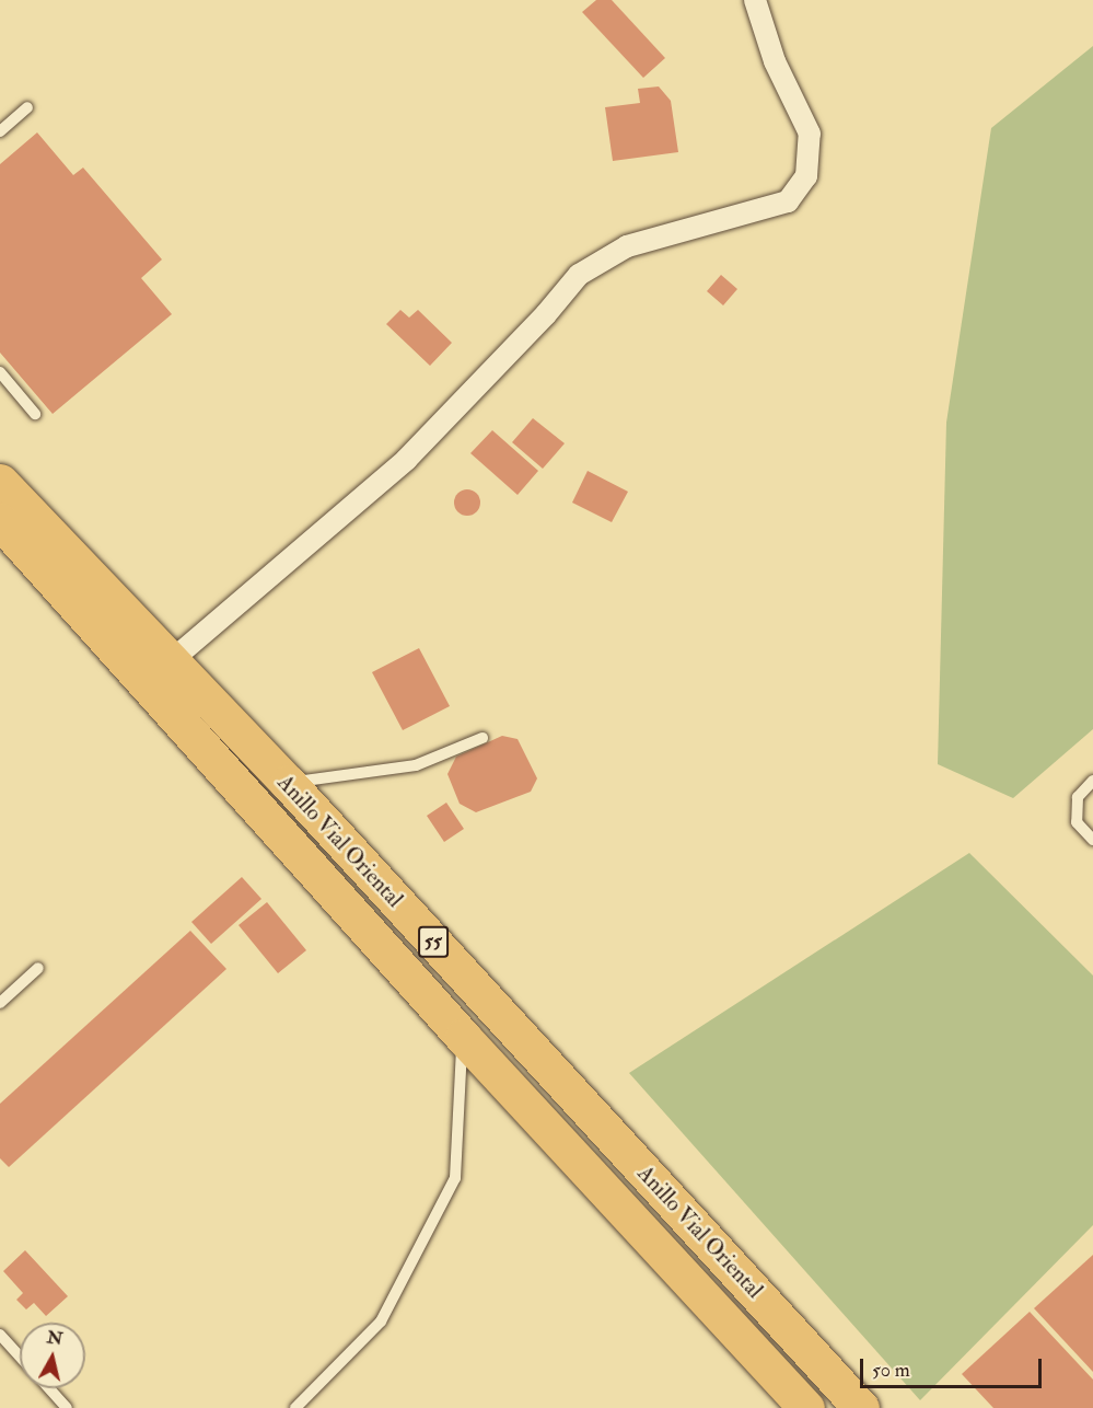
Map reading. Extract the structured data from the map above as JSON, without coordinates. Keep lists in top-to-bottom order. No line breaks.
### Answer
{"streets":{"highway":["Anillo Vial Oriental","55"]},"scale_bar":"50 m","north":"top"}
